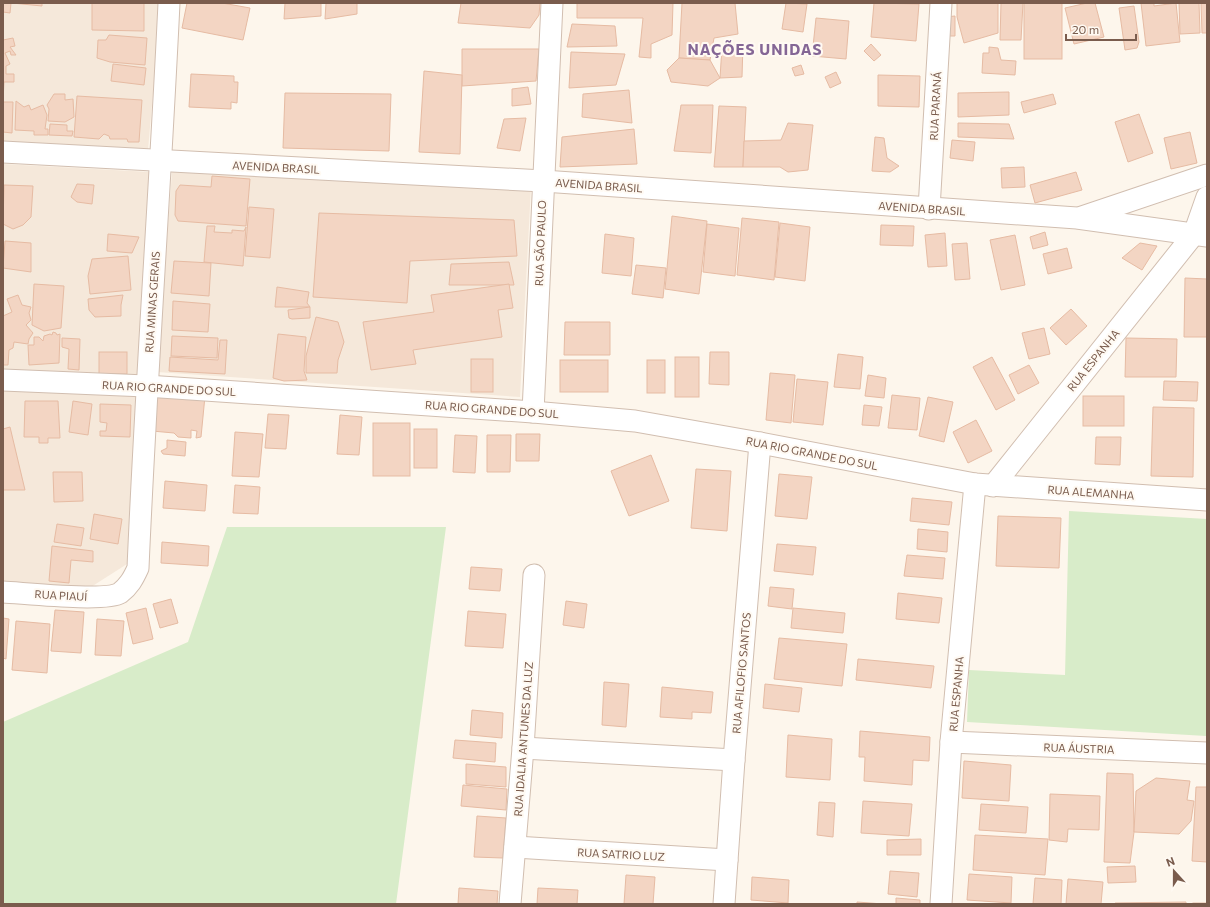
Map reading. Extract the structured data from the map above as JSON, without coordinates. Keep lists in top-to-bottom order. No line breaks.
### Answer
{"streets":{"street":["RUA PARANÁ","AVENIDA BRASIL","RUA SÃO PAULO","RUA MINAS GERAIS","RUA ESPANHA","RUA RIO GRANDE DO SUL","RUA ALEMANHA","RUA PIAUÍ","RUA AFILOFIO SANTOS","RUA IDALIA ANTUNES DA LUZ","RUA ÁUSTRIA","RUA SATRIO LUZ"]},"crossings":[["RUA PARANÁ","AVENIDA BRASIL"],["AVENIDA BRASIL","RUA SÃO PAULO"],["AVENIDA BRASIL","RUA MINAS GERAIS"],["AVENIDA BRASIL","RUA ESPANHA"],["RUA SÃO PAULO","RUA RIO GRANDE DO SUL"],["RUA MINAS GERAIS","RUA RIO GRANDE DO SUL"],["RUA MINAS GERAIS","RUA PIAUÍ"],["RUA ESPANHA","RUA RIO GRANDE DO SUL"],["RUA ESPANHA","RUA ALEMANHA"],["RUA ESPANHA","RUA ÁUSTRIA"],["RUA RIO GRANDE DO SUL","RUA ALEMANHA"],["RUA RIO GRANDE DO SUL","RUA AFILOFIO SANTOS"],["RUA AFILOFIO SANTOS","RUA SATRIO LUZ"],["RUA IDALIA ANTUNES DA LUZ","RUA SATRIO LUZ"]],"districts":["NAÇÕES UNIDAS"],"scale_bar":"20 m","north":"top"}
